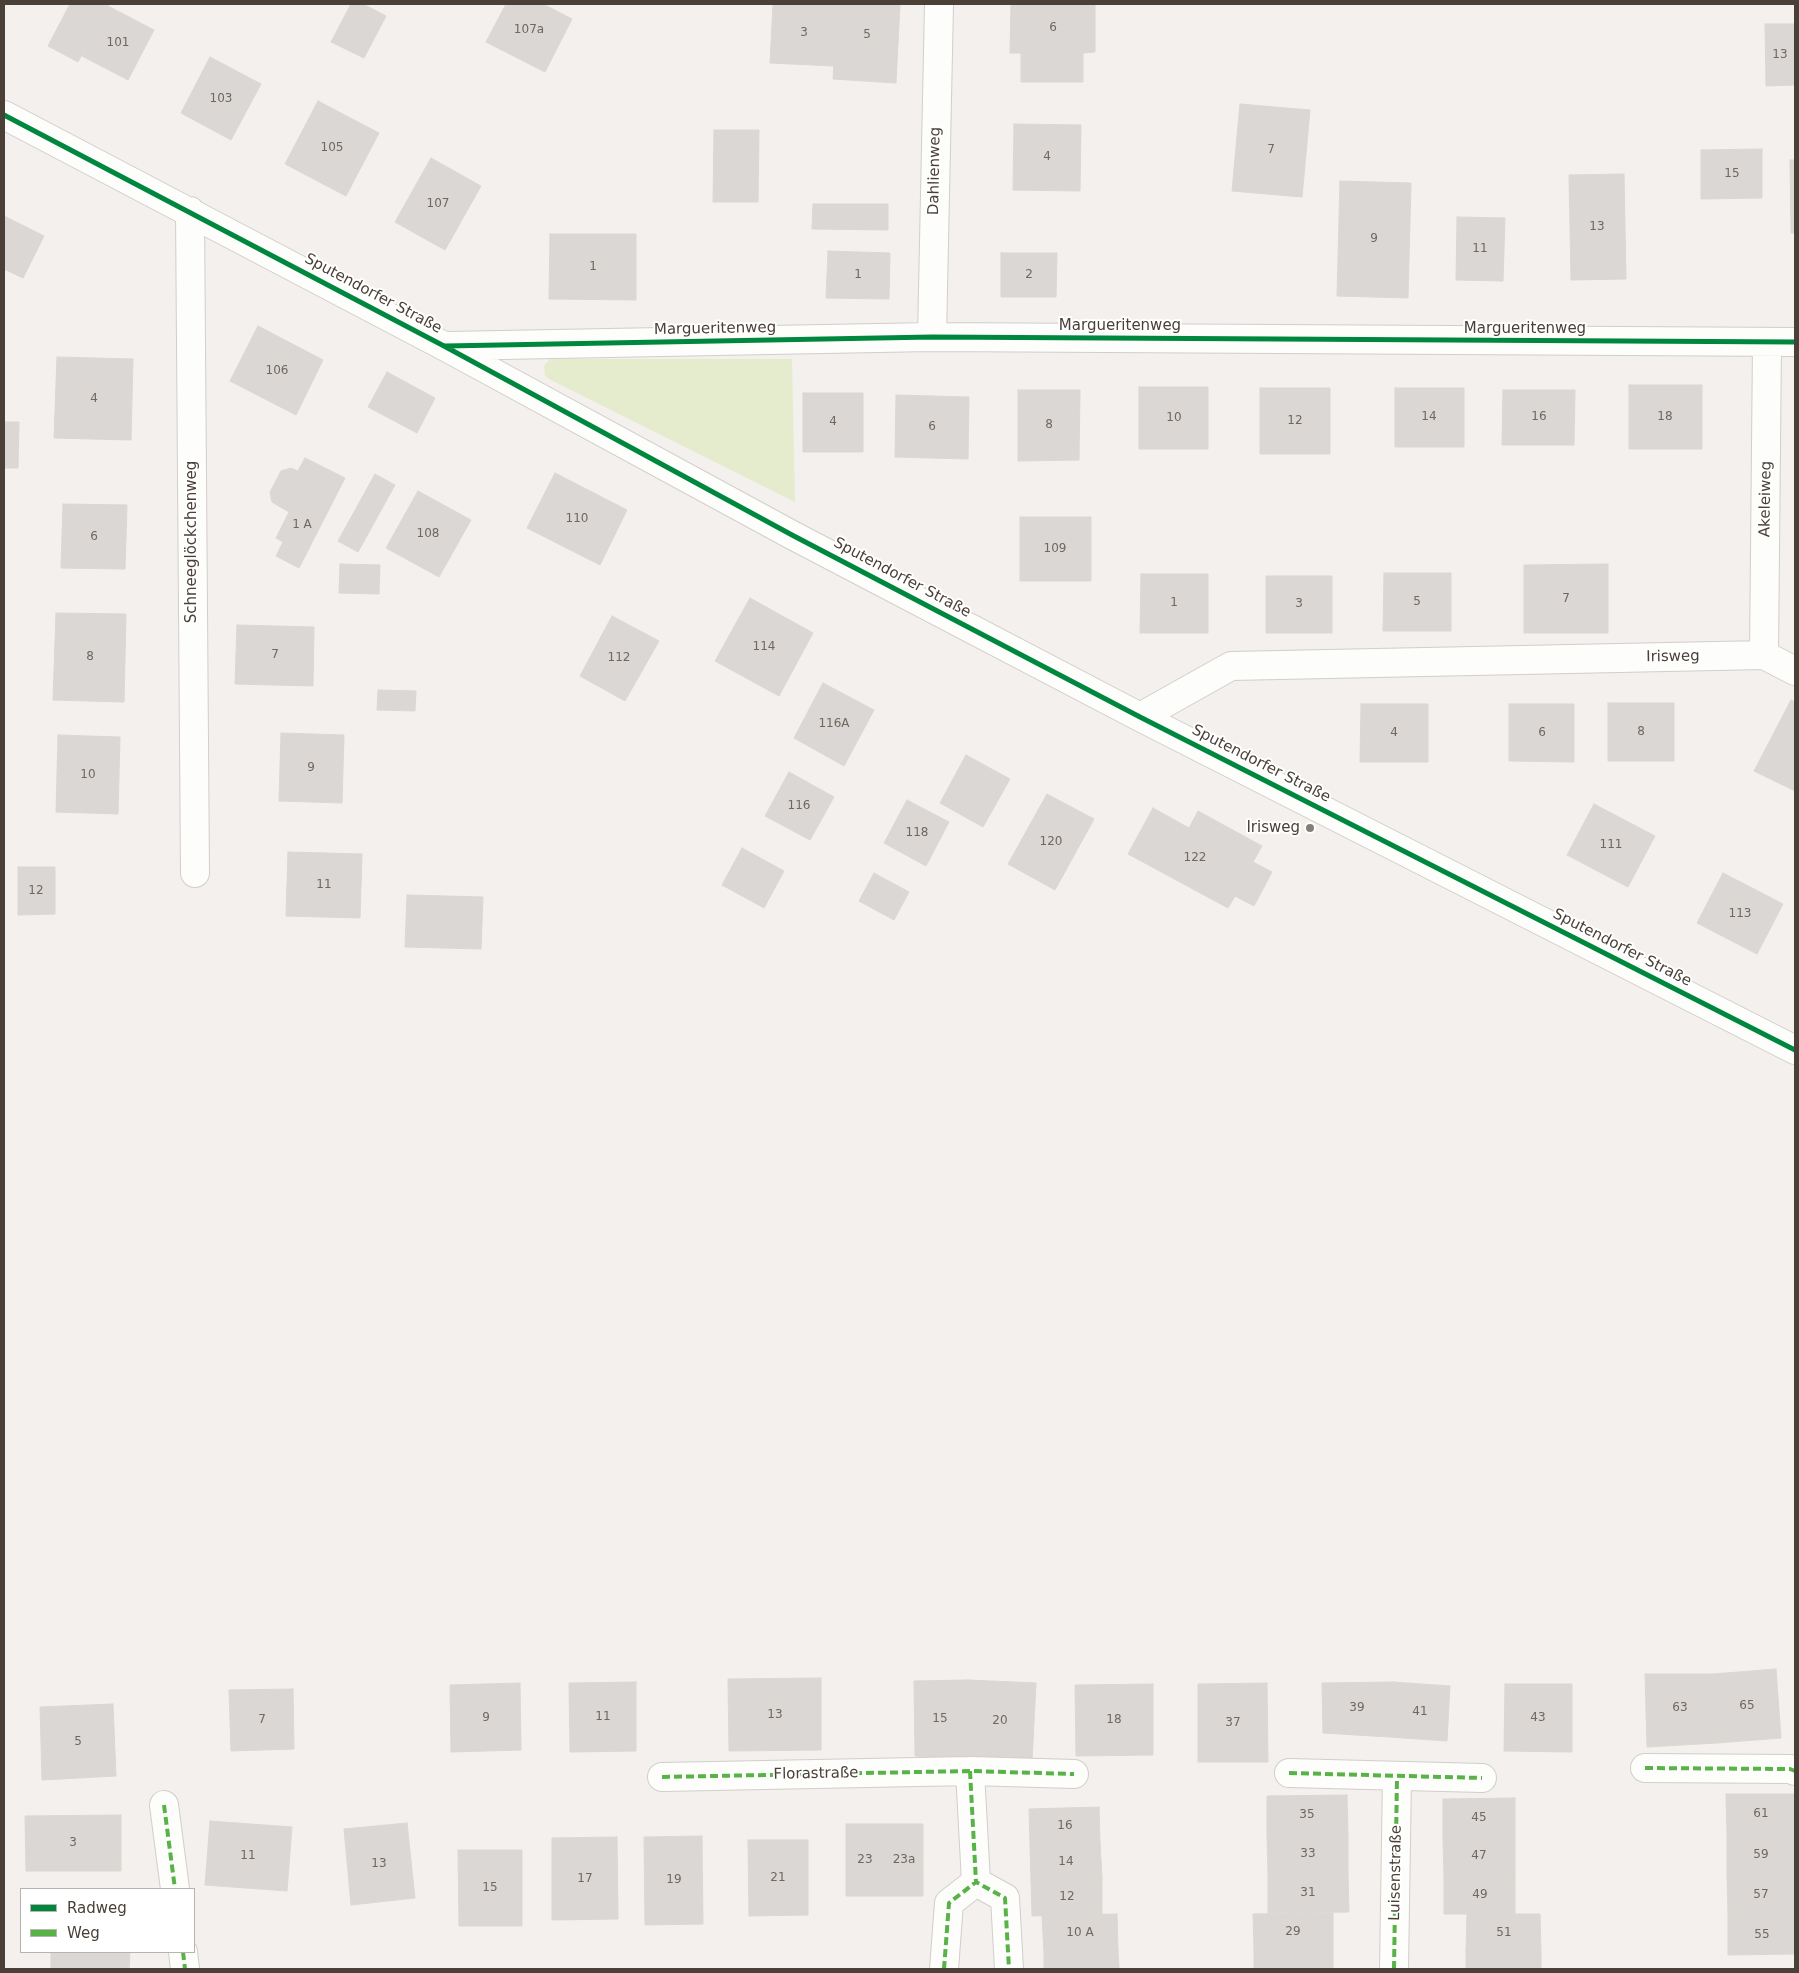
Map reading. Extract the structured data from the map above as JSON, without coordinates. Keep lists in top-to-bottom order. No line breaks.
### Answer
{"streets":{"street":["Dahlienweg","Sputendorfer Straße","Margueritenweg","Akeleiweg","Schneeglöckchenweg","Irisweg","Florastraße","Luisenstraße"]},"crossings":[["Dahlienweg","Margueritenweg"],["Sputendorfer Straße","Margueritenweg"],["Sputendorfer Straße","Schneeglöckchenweg"],["Sputendorfer Straße","Irisweg"],["Margueritenweg","Akeleiweg"],["Akeleiweg","Irisweg"]],"places":["Irisweg"],"house_numbers":["6","107a","3","5","101","13","103","105","7","4","15","107","13","9","11","1","1","2","106","4","14","16","18","10","12","4","8","6","110","1 A","108","6","109","7","5","1","3","114","7","8","112","116A","8","4","6","9","10","116","118","120","111","122","11","12","113","65","39","63","41","13","11","9","43","15","7","18","20","37","5","61","35","45","16","3","33","59","11","47","23","23a","14","13","21","17","19","15","31","49","57","12","29","10 A","51","55"],"legend":["Radweg","Weg"]}
